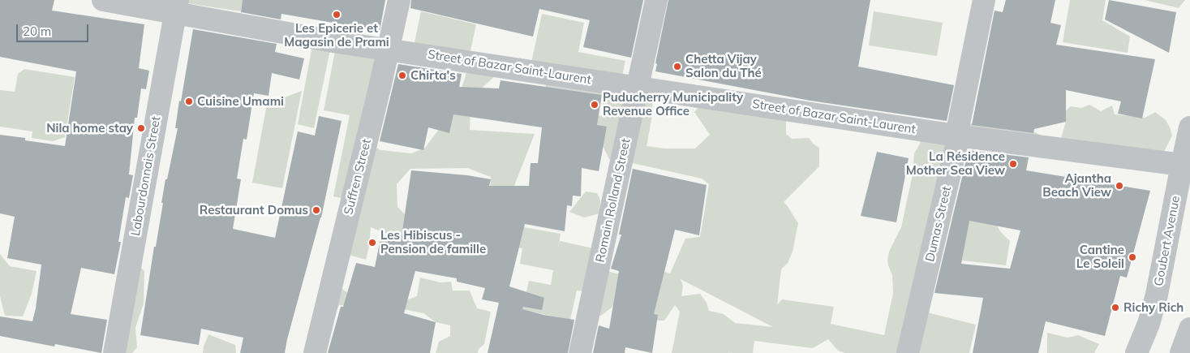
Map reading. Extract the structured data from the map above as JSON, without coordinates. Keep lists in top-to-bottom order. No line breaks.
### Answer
{"streets":{"street":["Street of Bazar Saint-Laurent","Labourdonnais Street","Suffren Street","Romain Rolland Street","Dumas Street","Goubert Avenue"]},"crossings":[["Street of Bazar Saint-Laurent","Labourdonnais Street"],["Street of Bazar Saint-Laurent","Suffren Street"],["Street of Bazar Saint-Laurent","Romain Rolland Street"],["Street of Bazar Saint-Laurent","Dumas Street"],["Street of Bazar Saint-Laurent","Goubert Avenue"]],"places":["Les Epicerie et Magasin de Prami","Chetta Vijay Salon du Thé","Chirta's","Cuisine Umami","Puducherry Municipality Revenue Office","Nila home stay","La Résidence Mother Sea View","Ajantha Beach View","Restaurant Domus","Les Hibiscus - Pension de famille","Cantine Le Soleil","Richy Rich"],"scale_bar":"20 m"}
